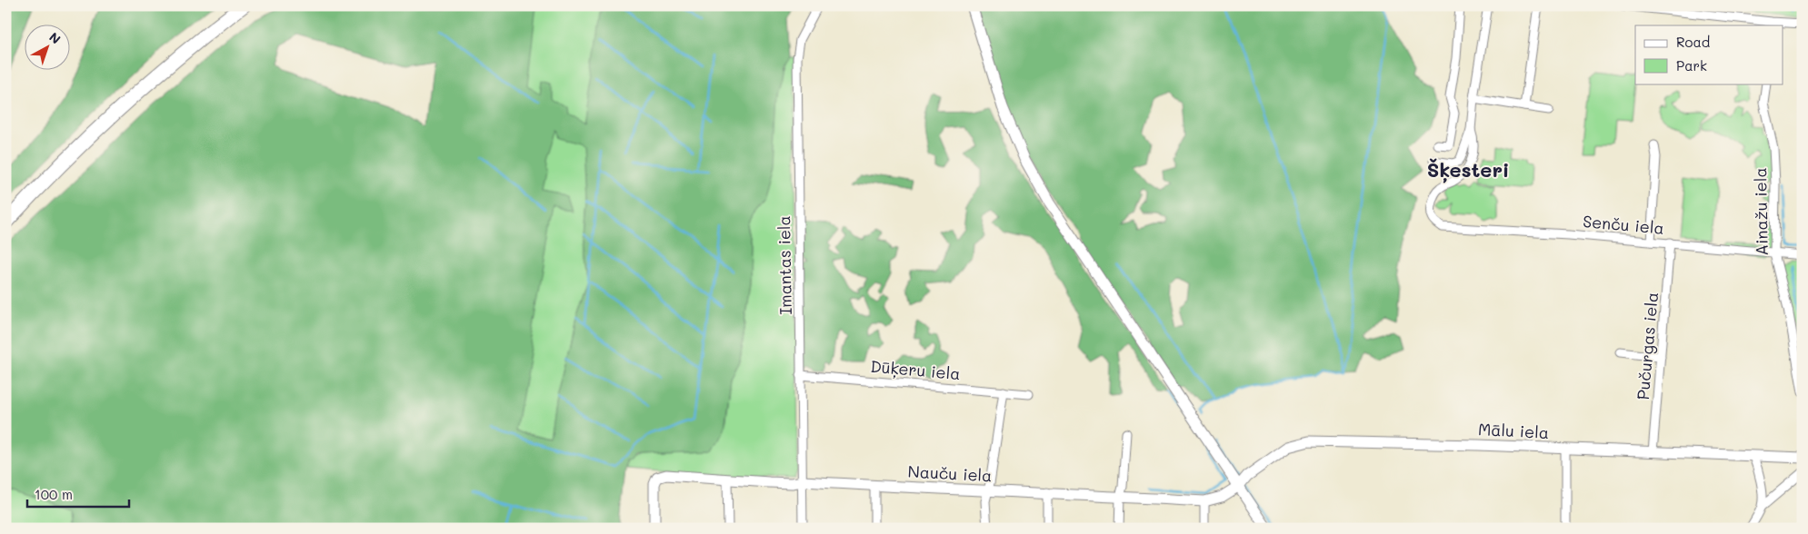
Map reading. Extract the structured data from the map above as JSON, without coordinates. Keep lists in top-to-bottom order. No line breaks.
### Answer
{"streets":{"street":["Ainažu iela","Senču iela","Imantas iela","Pučurgas iela","Dūķeru iela","Mālu iela","Nauču iela"]},"crossings":[["Ainažu iela","Senču iela"],["Senču iela","Pučurgas iela"],["Imantas iela","Dūķeru iela"],["Imantas iela","Nauču iela"],["Pučurgas iela","Mālu iela"],["Mālu iela","Nauču iela"]],"districts":["Šķesteri"],"legend":["Road","Park"],"scale_bar":"100 m","north":"top right"}
